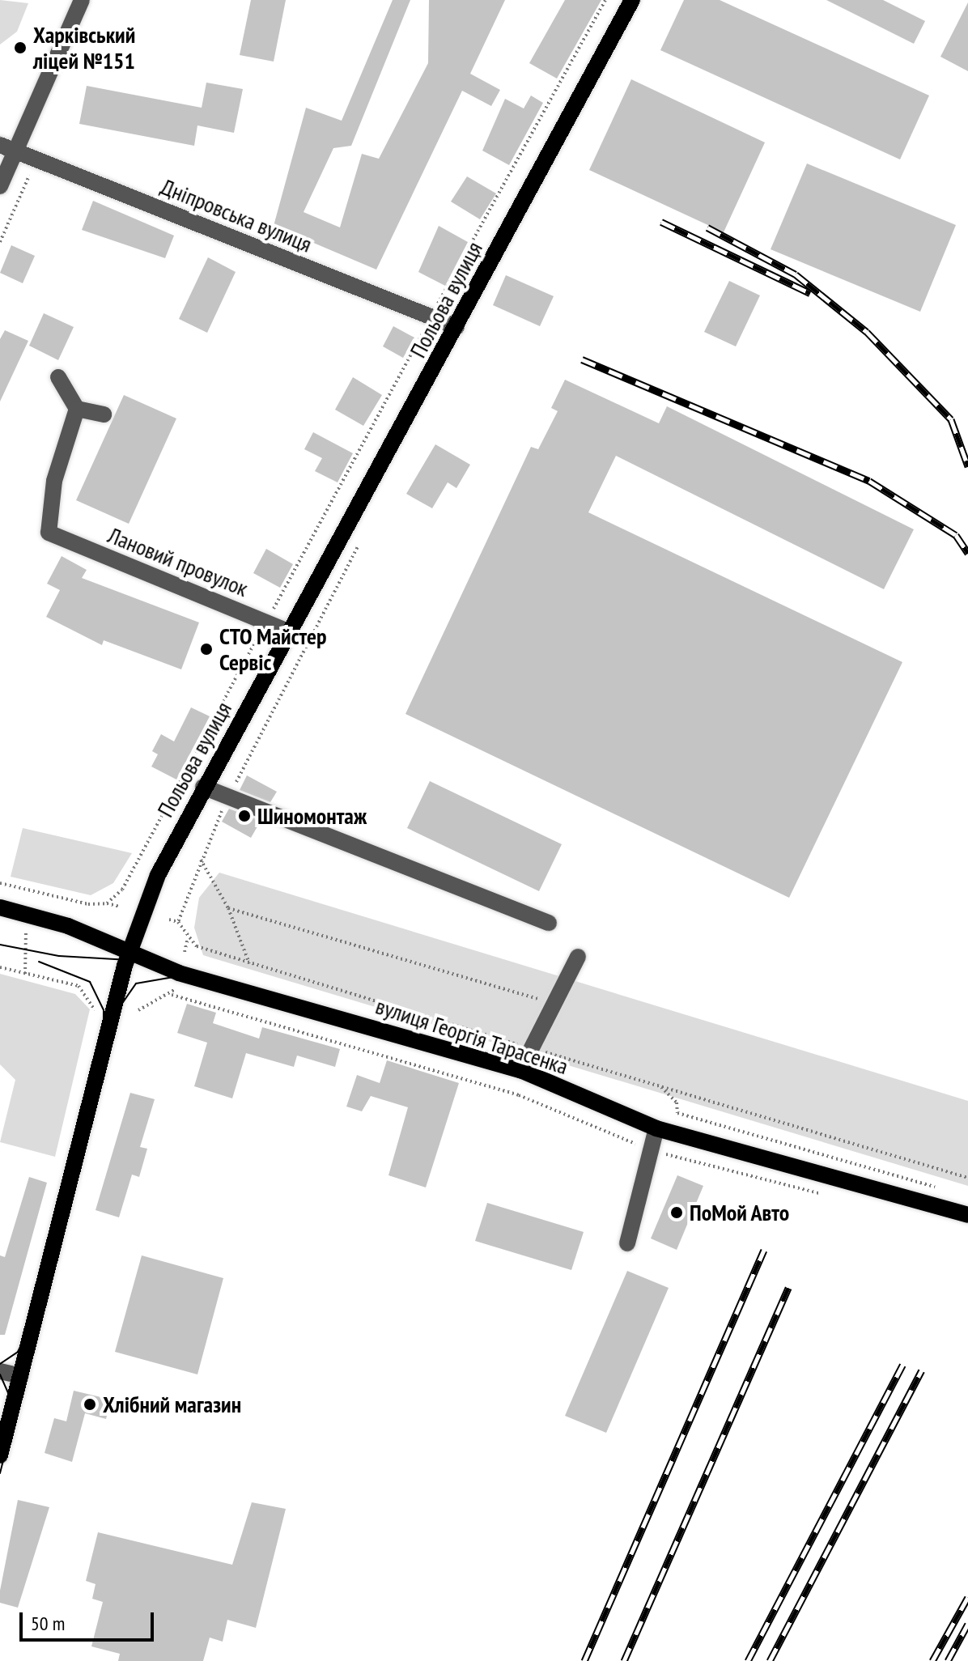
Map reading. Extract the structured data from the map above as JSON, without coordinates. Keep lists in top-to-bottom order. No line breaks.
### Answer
{"streets":{"main road":["Польова вулиця","вулиця Георгія Тарасенка"],"street":["Дніпровська вулиця","Лановий провулок"]},"crossings":[["Дніпровська вулиця","Польова вулиця"],["Польова вулиця","Лановий провулок"],["Польова вулиця","вулиця Георгія Тарасенка"]],"places":["Харківський ліцей №151","СТО Майстер Сервіс","Шиномонтаж","ПоМой Авто","Хлібний магазин"],"scale_bar":"50 m"}
